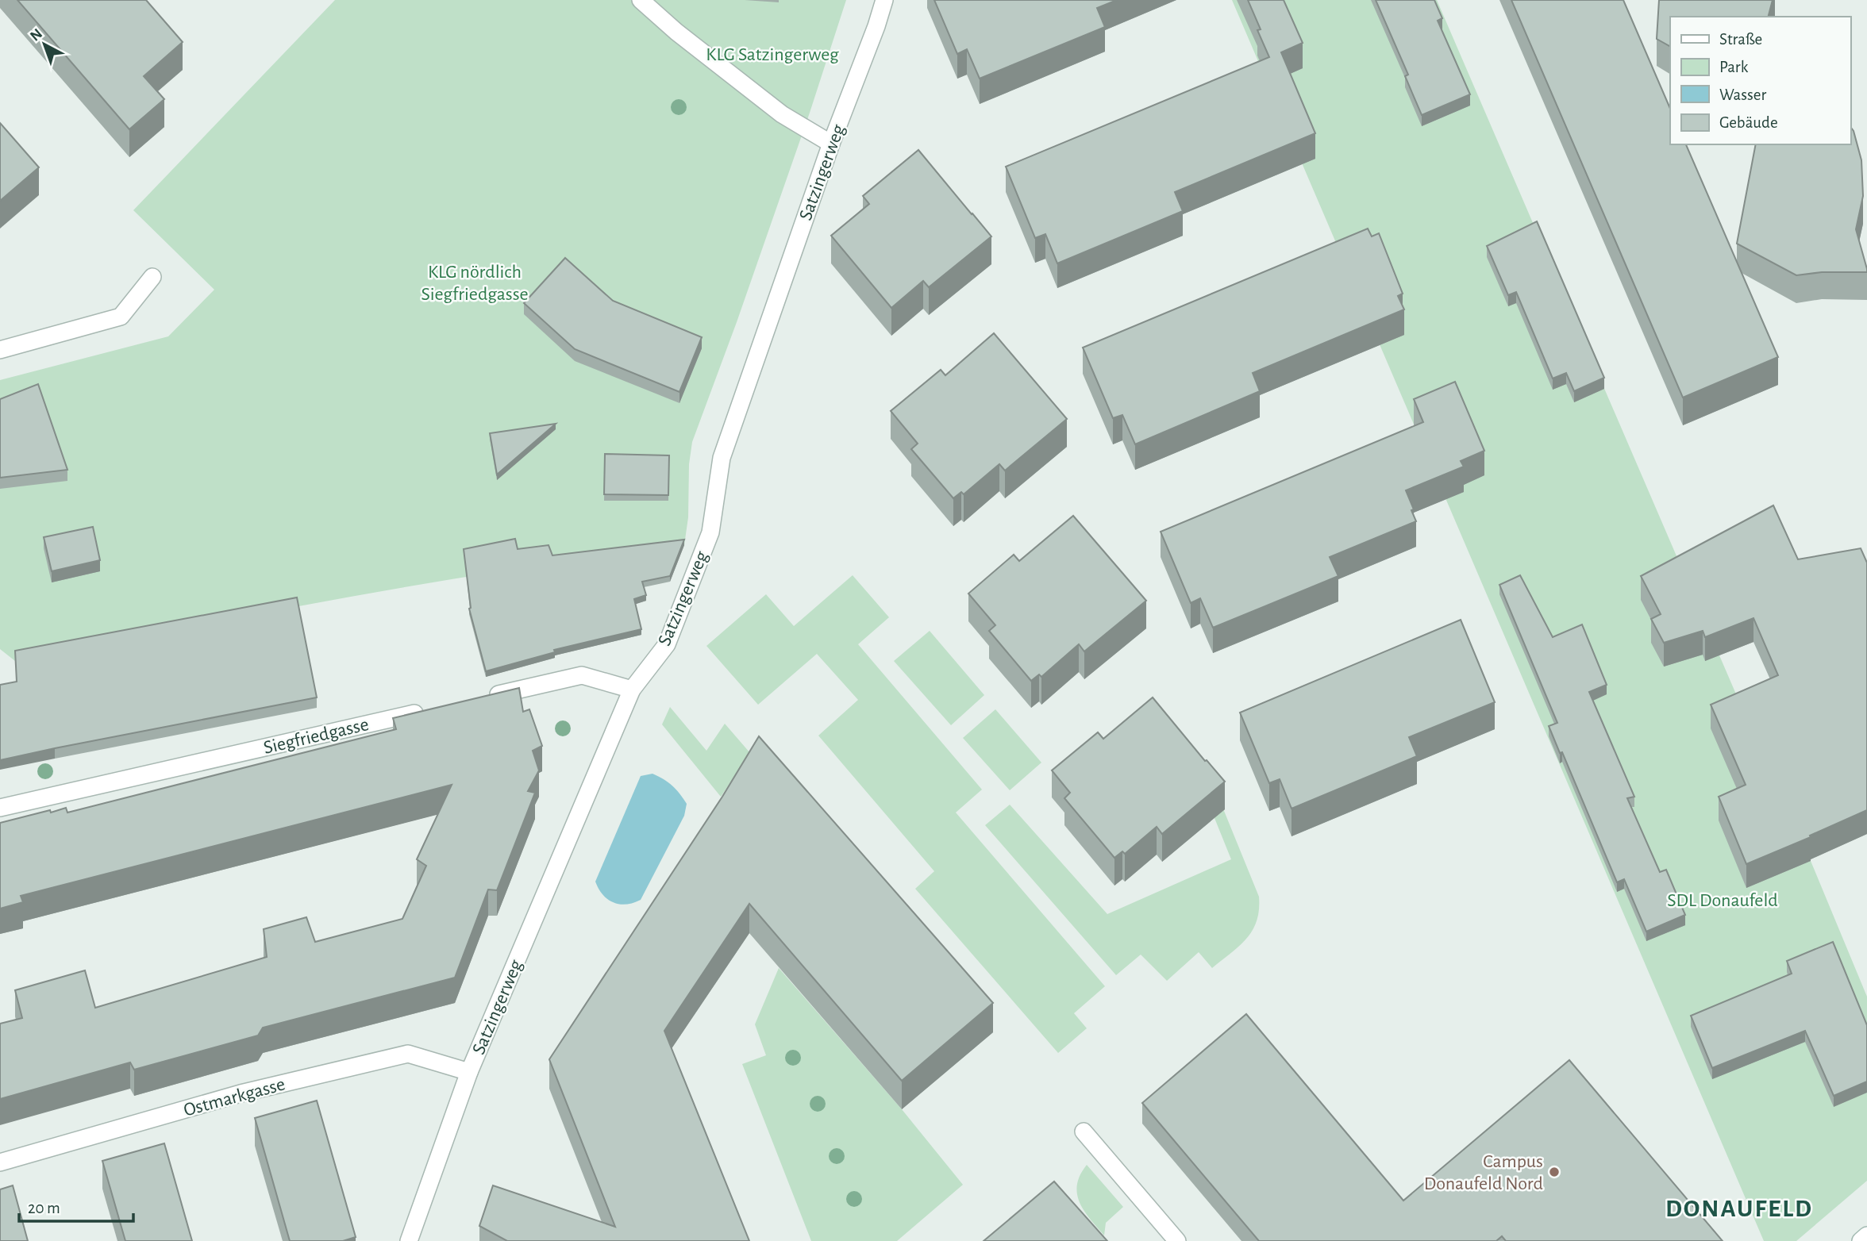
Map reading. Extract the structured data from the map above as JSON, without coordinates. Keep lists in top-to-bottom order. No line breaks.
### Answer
{"streets":{"street":["Satzingerweg","Siegfriedgasse","Ostmarkgasse"]},"crossings":[["Satzingerweg","Ostmarkgasse"]],"districts":["DONAUFELD"],"parks":["KLG Satzingerweg","KLG nördlich Siegfriedgasse","SDL Donaufeld"],"places":["Campus Donaufeld Nord"],"legend":["Straße","Park","Wasser","Gebäude"],"scale_bar":"20 m","north":"top left"}
